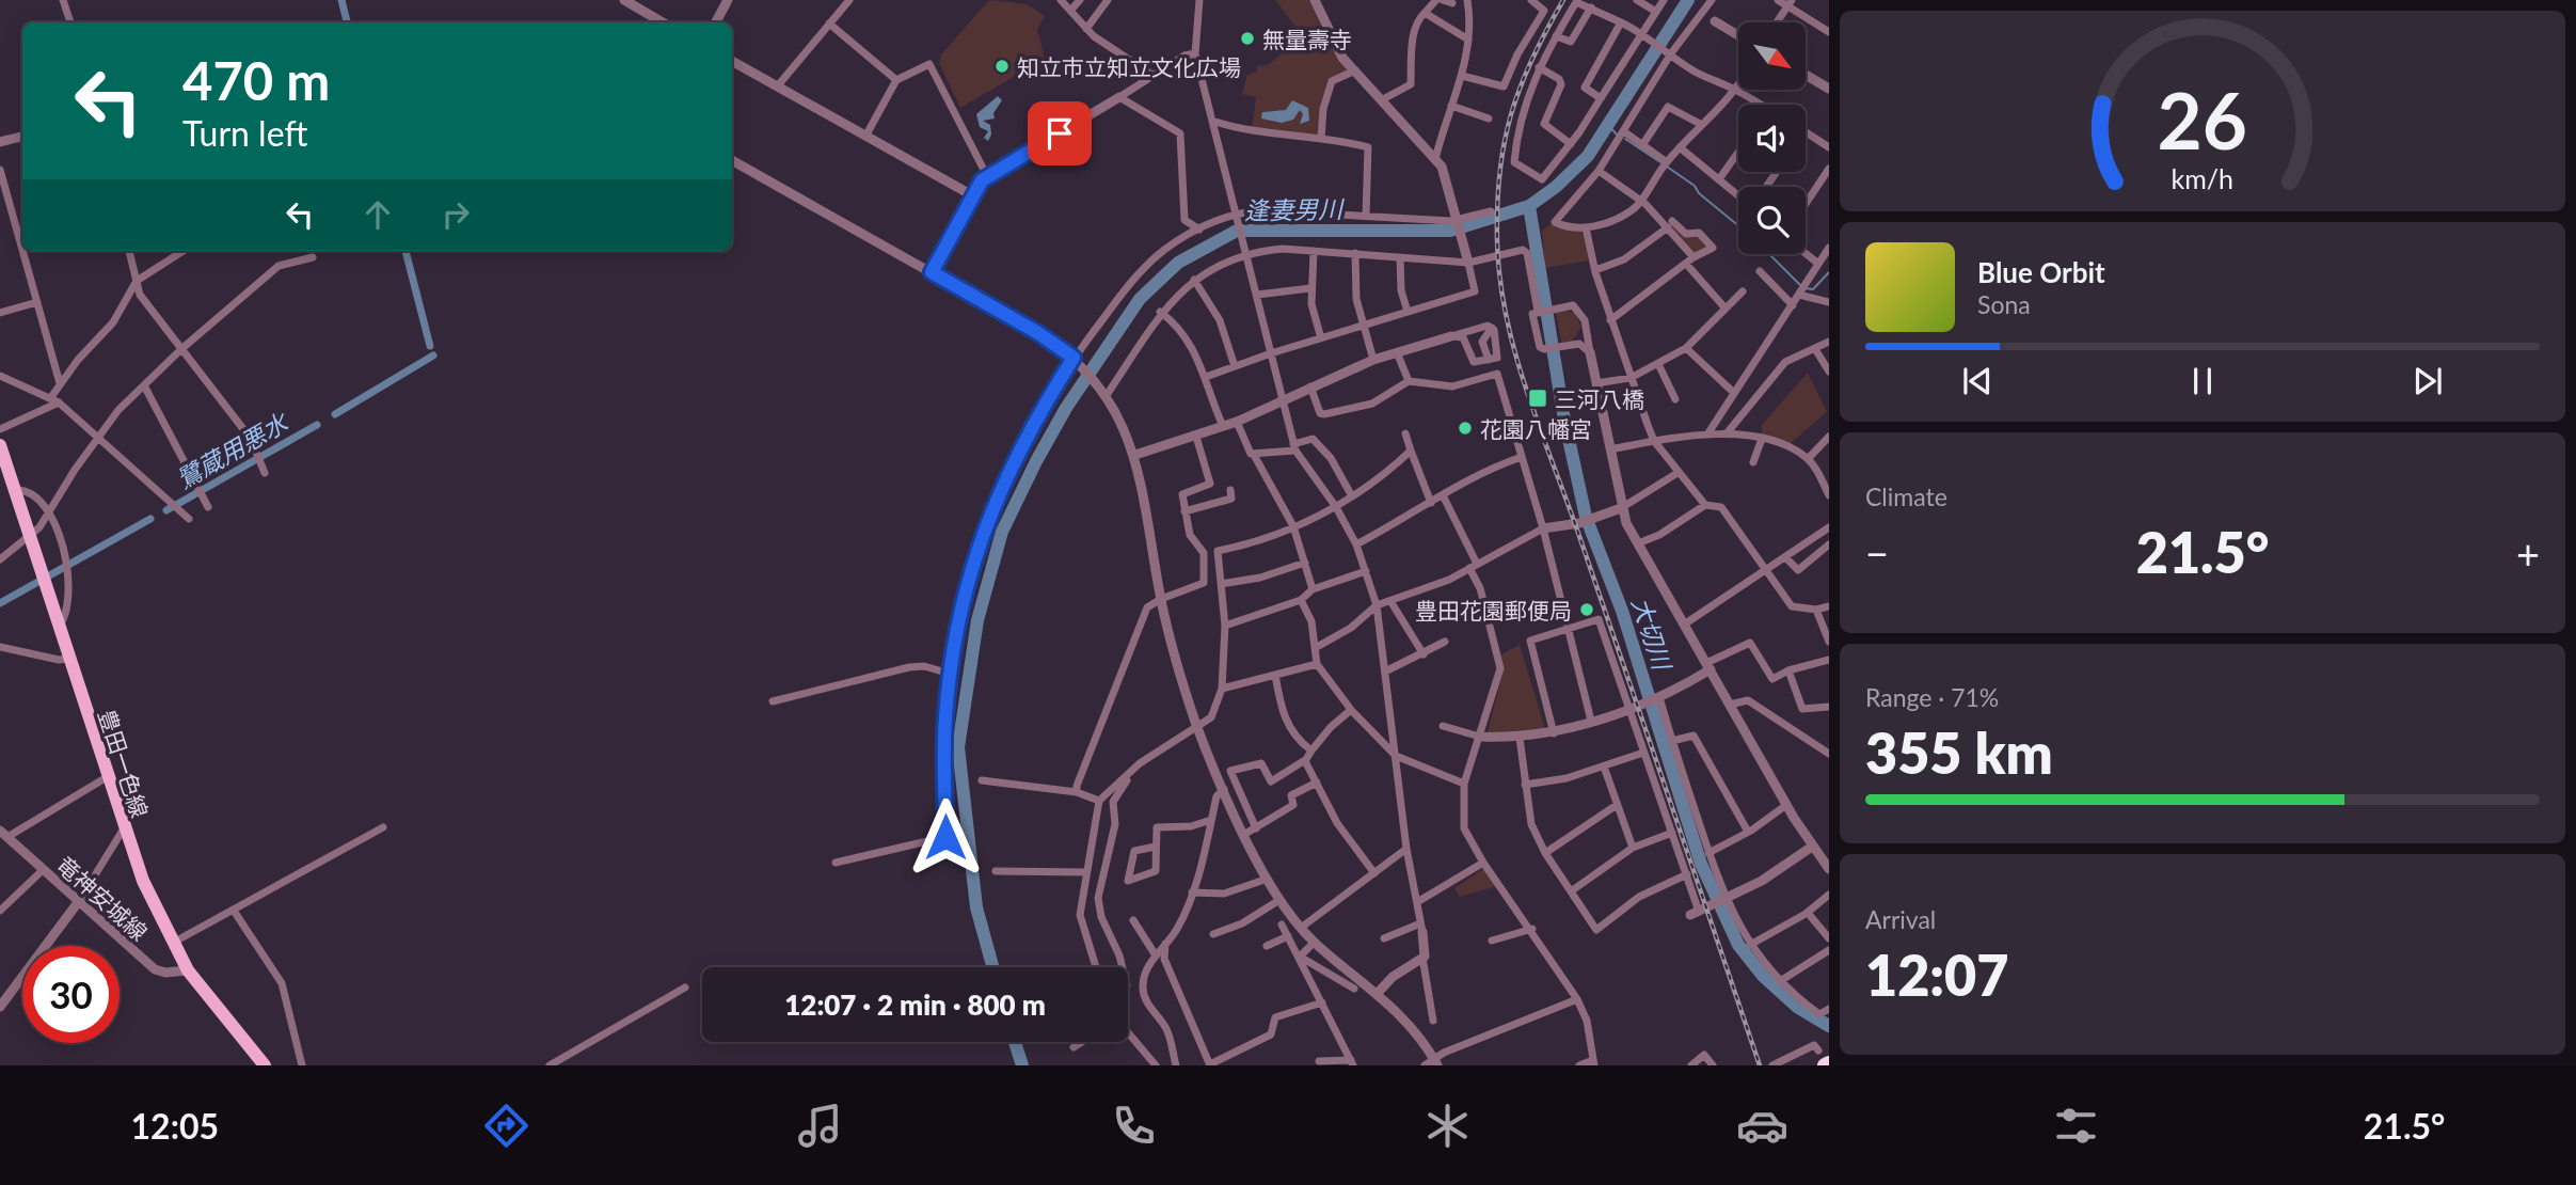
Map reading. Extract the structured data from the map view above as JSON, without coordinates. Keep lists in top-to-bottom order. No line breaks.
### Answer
{"streets":{"main road":["豊田一色線"],"street":["竜神安城線"]},"crossings":[["豊田一色線","竜神安城線"]],"water":["逢妻男川","鷺蔵用悪水","大切川"],"places":{"other":["無量壽寺","知立市立知立文化広場","花園八幡宮","豊田花園郵便局"],"transit":["三河八橋"]},"north":"bottom right","page":{"turn":["470 m","Turn left"],"song":["Blue Orbit","Sona"],"tile":["Climate",["Range · 71%","355 km"],["Arrival","12:07"]],"heat":["−","21.5°","+"],"limit":"30","trip":"12:07 · 2 min · 800 m","tabs":["12:05","21.5°"],"gauge":["26","km/h"]}}
